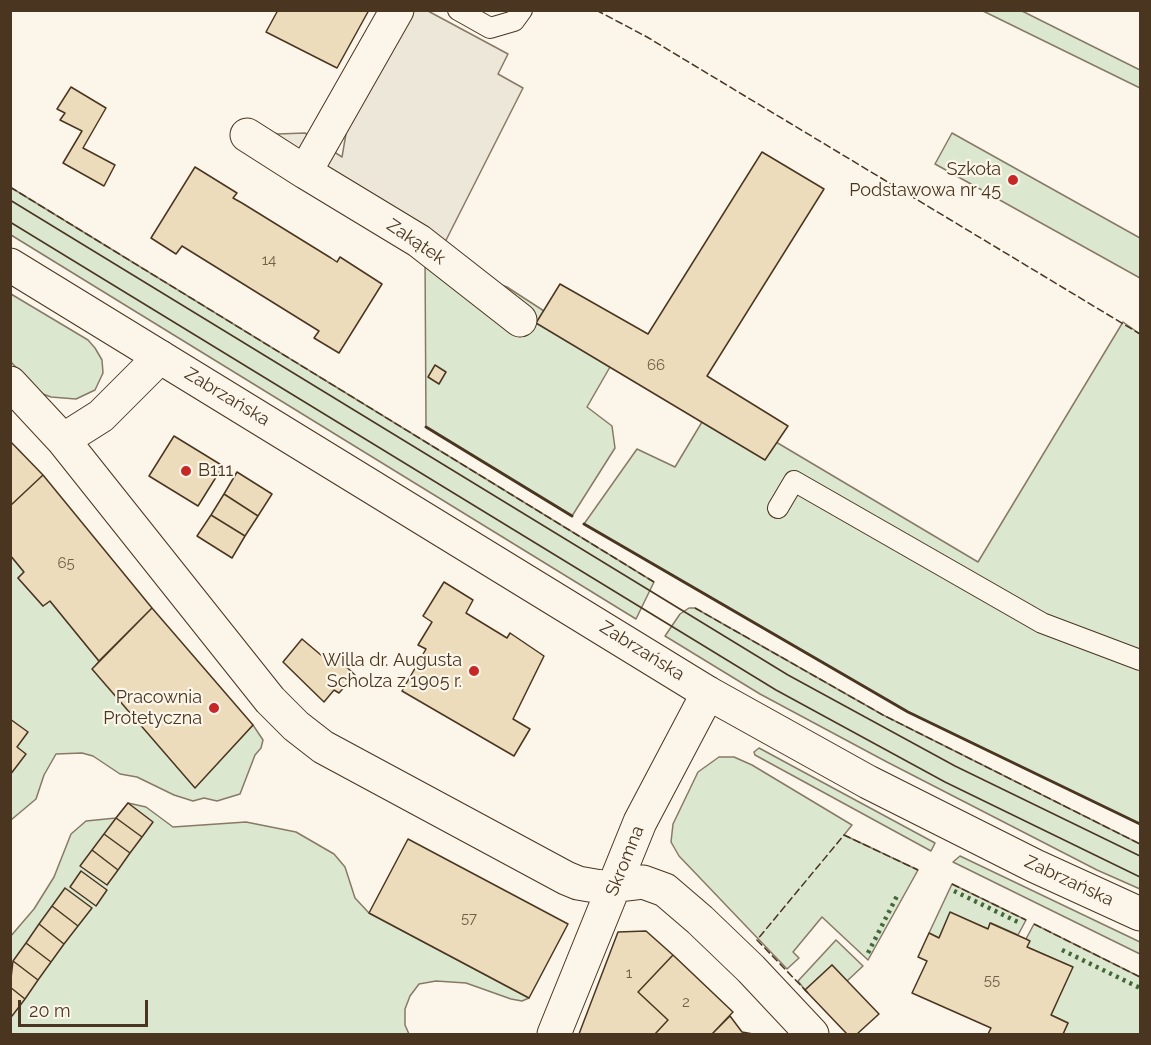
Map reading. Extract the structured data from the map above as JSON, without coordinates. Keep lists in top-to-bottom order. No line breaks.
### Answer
{"streets":{"street":["Zakątek","Zabrzańska","Skromna"]},"crossings":[["Zabrzańska","Skromna"]],"places":["Szkoła Podstawowa nr 45","B111","Willa dr. Augusta Scholza z 1905 r.","Pracownia Protetyczna"],"house_numbers":["14","66","65","57","1","55","2"],"scale_bar":"20 m"}
